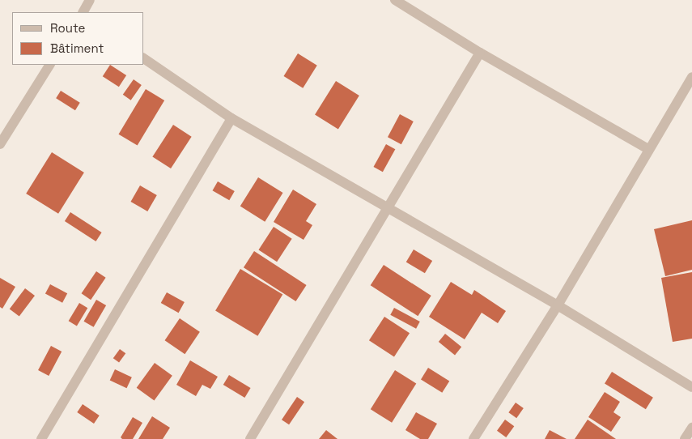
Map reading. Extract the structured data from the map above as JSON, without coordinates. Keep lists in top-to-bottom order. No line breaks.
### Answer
{"legend":["Route","Bâtiment"]}
